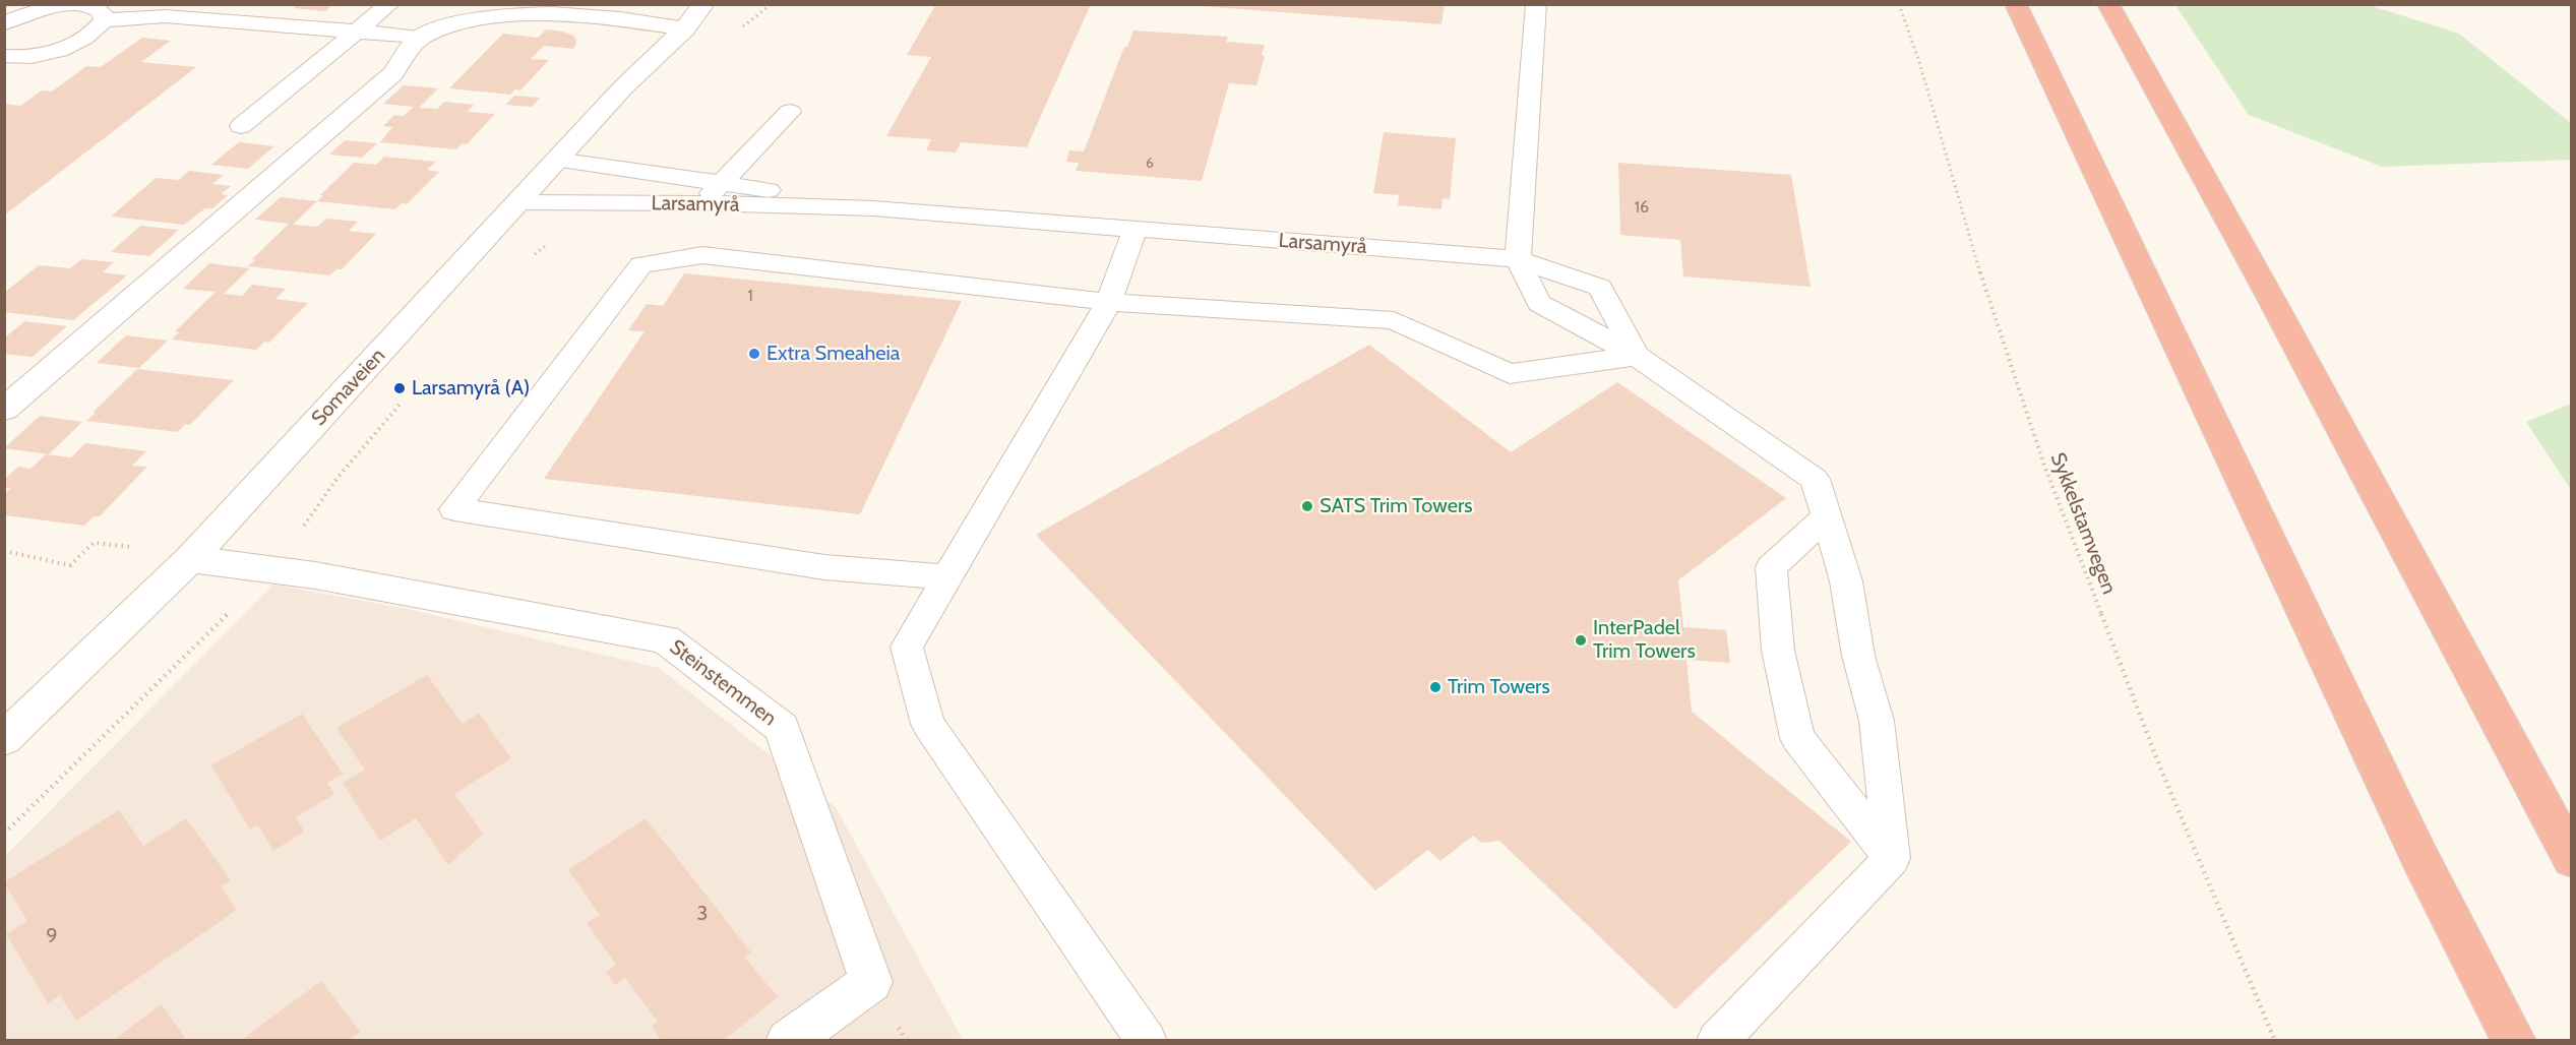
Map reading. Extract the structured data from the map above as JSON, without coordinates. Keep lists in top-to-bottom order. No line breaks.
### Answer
{"streets":{"street":["Somaveien","Steinstemmen"],"lane":["Larsamyrå"],"path":["Sykkelstamvegen"]},"crossings":[["Larsamyrå","Somaveien"],["Somaveien","Steinstemmen"]],"places":["Extra Smeaheia","Larsamyrå (A)","SATS Trim Towers","InterPadel Trim Towers","Trim Towers"],"house_numbers":["6","16","1","3","9"]}
